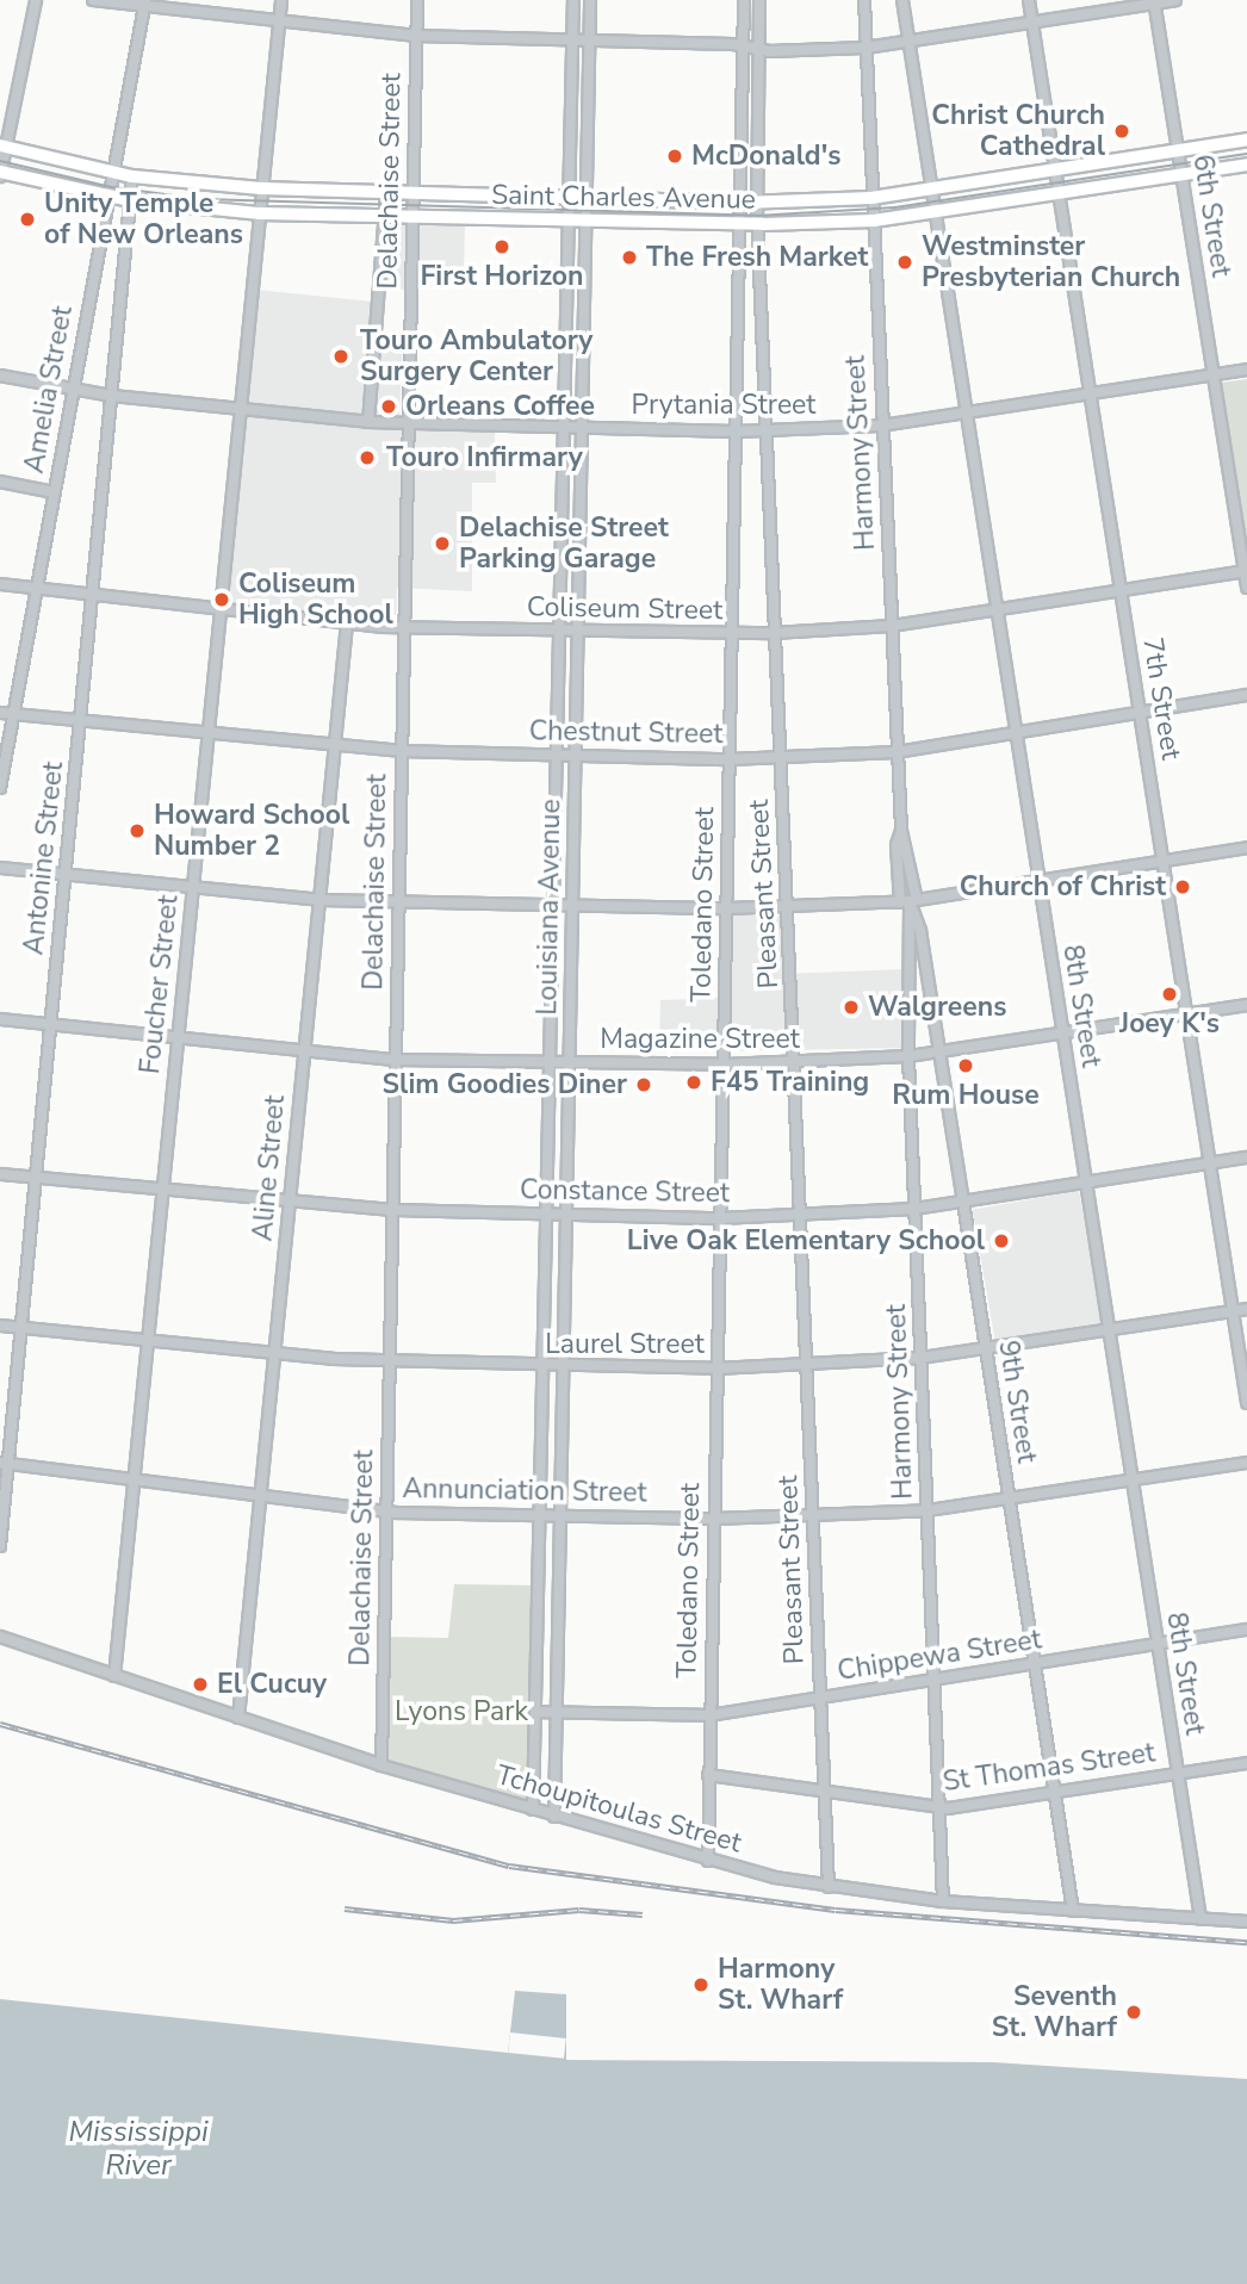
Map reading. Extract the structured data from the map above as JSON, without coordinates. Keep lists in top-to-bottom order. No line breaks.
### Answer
{"streets":{"main road":["Saint Charles Avenue"],"street":["Delachaise Street","6th Street","Amelia Street","Prytania Street","Harmony Street","Coliseum Street","7th Street","Chestnut Street","Antonine Street","Pleasant Street","Toledano Street","Louisiana Avenue","Foucher Street","8th Street","Magazine Street","Aline Street","Constance Street","Laurel Street","9th Street","Annunciation Street","Chippewa Street","St Thomas Street","Tchoupitoulas Street"]},"crossings":[["Delachaise Street","Saint Charles Avenue"],["Delachaise Street","Prytania Street"],["Delachaise Street","Coliseum Street"],["Delachaise Street","Chestnut Street"],["Delachaise Street","Magazine Street"],["Delachaise Street","Constance Street"],["Delachaise Street","Laurel Street"],["Delachaise Street","Annunciation Street"],["Delachaise Street","Tchoupitoulas Street"],["Saint Charles Avenue","6th Street"],["Saint Charles Avenue","Amelia Street"],["Saint Charles Avenue","Harmony Street"],["Saint Charles Avenue","7th Street"],["Saint Charles Avenue","Antonine Street"],["Saint Charles Avenue","Pleasant Street"],["Saint Charles Avenue","Toledano Street"],["Saint Charles Avenue","Louisiana Avenue"],["Saint Charles Avenue","Foucher Street"],["Saint Charles Avenue","8th Street"],["6th Street","Prytania Street"],["6th Street","Coliseum Street"],["Amelia Street","Prytania Street"],["Amelia Street","Coliseum Street"],["Amelia Street","Chestnut Street"],["Prytania Street","Harmony Street"],["Prytania Street","7th Street"],["Prytania Street","Antonine Street"],["Prytania Street","Pleasant Street"],["Prytania Street","Toledano Street"],["Prytania Street","Louisiana Avenue"],["Prytania Street","Foucher Street"],["Prytania Street","8th Street"],["Harmony Street","Coliseum Street"],["Harmony Street","Chestnut Street"],["Harmony Street","Magazine Street"],["Harmony Street","Constance Street"],["Harmony Street","Laurel Street"],["Harmony Street","9th Street"],["Harmony Street","Annunciation Street"],["Harmony Street","Chippewa Street"],["Harmony Street","St Thomas Street"],["Harmony Street","Tchoupitoulas Street"],["Coliseum Street","7th Street"],["Coliseum Street","Antonine Street"],["Coliseum Street","Pleasant Street"],["Coliseum Street","Toledano Street"],["Coliseum Street","Louisiana Avenue"],["Coliseum Street","Foucher Street"],["Coliseum Street","8th Street"],["Coliseum Street","Aline Street"],["7th Street","Chestnut Street"],["7th Street","Magazine Street"],["7th Street","Constance Street"],["7th Street","Laurel Street"],["Chestnut Street","Antonine Street"],["Chestnut Street","Pleasant Street"],["Chestnut Street","Toledano Street"],["Chestnut Street","Louisiana Avenue"],["Chestnut Street","Foucher Street"],["Chestnut Street","8th Street"],["Chestnut Street","Aline Street"],["Antonine Street","Magazine Street"],["Antonine Street","Constance Street"],["Antonine Street","Laurel Street"],["Antonine Street","Annunciation Street"],["Pleasant Street","Magazine Street"],["Pleasant Street","Constance Street"],["Pleasant Street","Laurel Street"],["Pleasant Street","Annunciation Street"],["Pleasant Street","Chippewa Street"],["Pleasant Street","St Thomas Street"],["Pleasant Street","Tchoupitoulas Street"],["Toledano Street","Magazine Street"],["Toledano Street","Constance Street"],["Toledano Street","Laurel Street"],["Toledano Street","Annunciation Street"],["Toledano Street","Chippewa Street"],["Toledano Street","St Thomas Street"],["Toledano Street","Tchoupitoulas Street"],["Louisiana Avenue","Magazine Street"],["Louisiana Avenue","Constance Street"],["Louisiana Avenue","Laurel Street"],["Louisiana Avenue","Annunciation Street"],["Louisiana Avenue","Chippewa Street"],["Louisiana Avenue","Tchoupitoulas Street"],["Foucher Street","Magazine Street"],["Foucher Street","Constance Street"],["Foucher Street","Laurel Street"],["Foucher Street","Annunciation Street"],["Foucher Street","Tchoupitoulas Street"],["8th Street","Magazine Street"],["8th Street","Constance Street"],["8th Street","Laurel Street"],["8th Street","Annunciation Street"],["8th Street","Chippewa Street"],["8th Street","St Thomas Street"],["8th Street","Tchoupitoulas Street"],["Magazine Street","Aline Street"],["Magazine Street","9th Street"],["Aline Street","Constance Street"],["Aline Street","Laurel Street"],["Aline Street","Annunciation Street"],["Aline Street","Tchoupitoulas Street"],["Constance Street","9th Street"],["Laurel Street","9th Street"],["9th Street","Annunciation Street"],["9th Street","Chippewa Street"],["9th Street","St Thomas Street"],["9th Street","Tchoupitoulas Street"]],"water":["Mississippi River"],"parks":["Lyons Park"],"places":["Christ Church Cathedral","McDonald's","Unity Temple of New Orleans","First Horizon","The Fresh Market","Westminster Presbyterian Church","Touro Ambulatory Surgery Center","Orleans Coffee","Touro Infirmary","Delachise Street Parking Garage","Coliseum High School","Howard School Number 2","Church of Christ","Joey K's","Walgreens","Rum House","F45 Training","Slim Goodies Diner","Live Oak Elementary School","El Cucuy","Harmony St. Wharf","Seventh St. Wharf"]}
